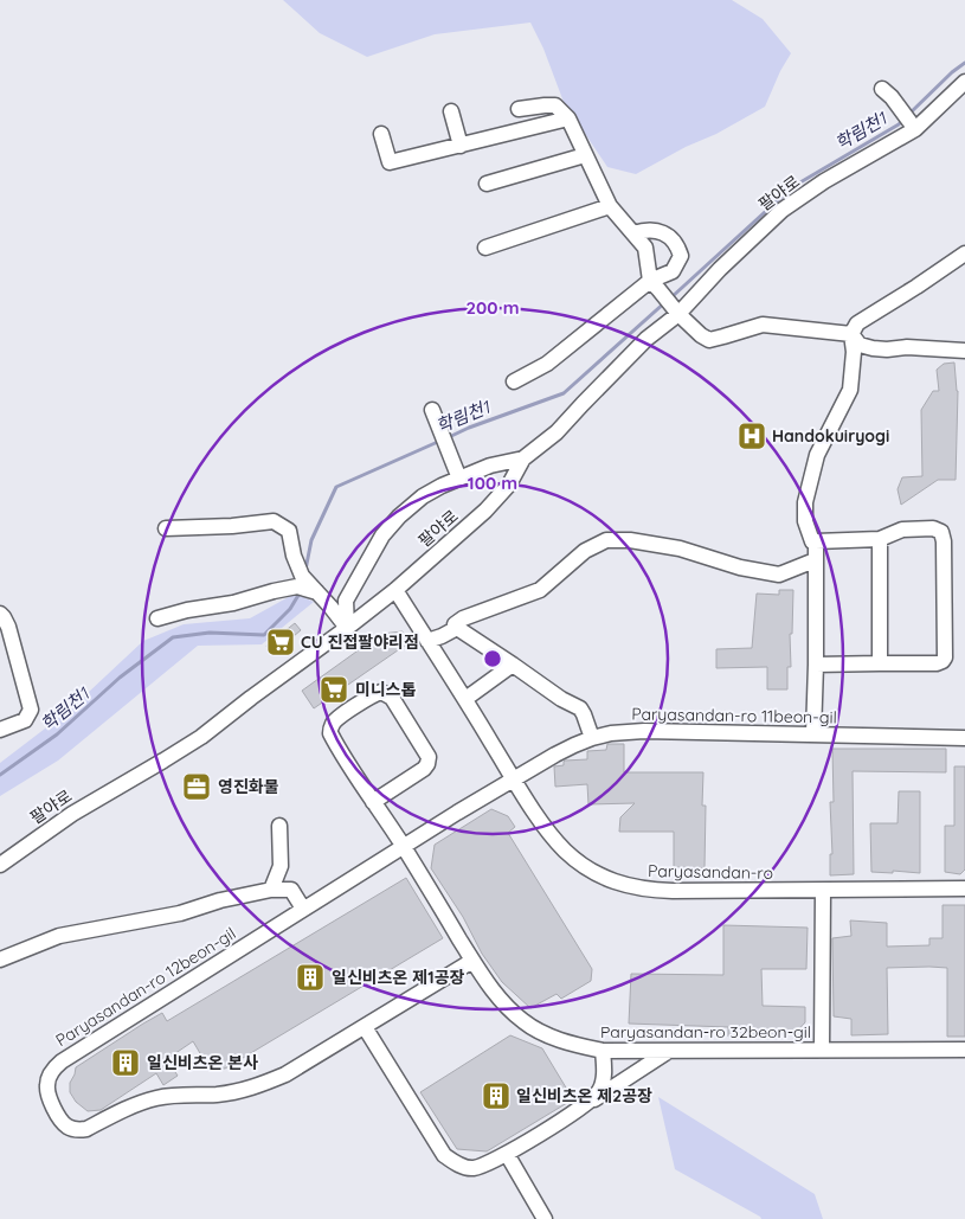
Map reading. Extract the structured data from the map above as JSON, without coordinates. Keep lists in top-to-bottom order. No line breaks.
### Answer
{"streets":{"street":["팔야로","Paryasandan-ro 11beon-gil","Paryasandan-ro","Paryasandan-ro 12beon-gil","Paryasandan-ro 32beon-gil"]},"crossings":[["팔야로","Paryasandan-ro"],["Paryasandan-ro 11beon-gil","Paryasandan-ro"],["Paryasandan-ro 11beon-gil","Paryasandan-ro 12beon-gil"],["Paryasandan-ro","Paryasandan-ro 12beon-gil"],["Paryasandan-ro 12beon-gil","Paryasandan-ro 32beon-gil"]],"water":["학림천1"],"places":{"hospital":["Handokuiryogi"],"supermarket":["CU 진접팔야리점","미니스톱"],"office":["영진화물"],"building":["일신비츠온 제1공장","일신비츠온 본사","일신비츠온 제2공장"]},"rings":["200 m","100 m"]}
